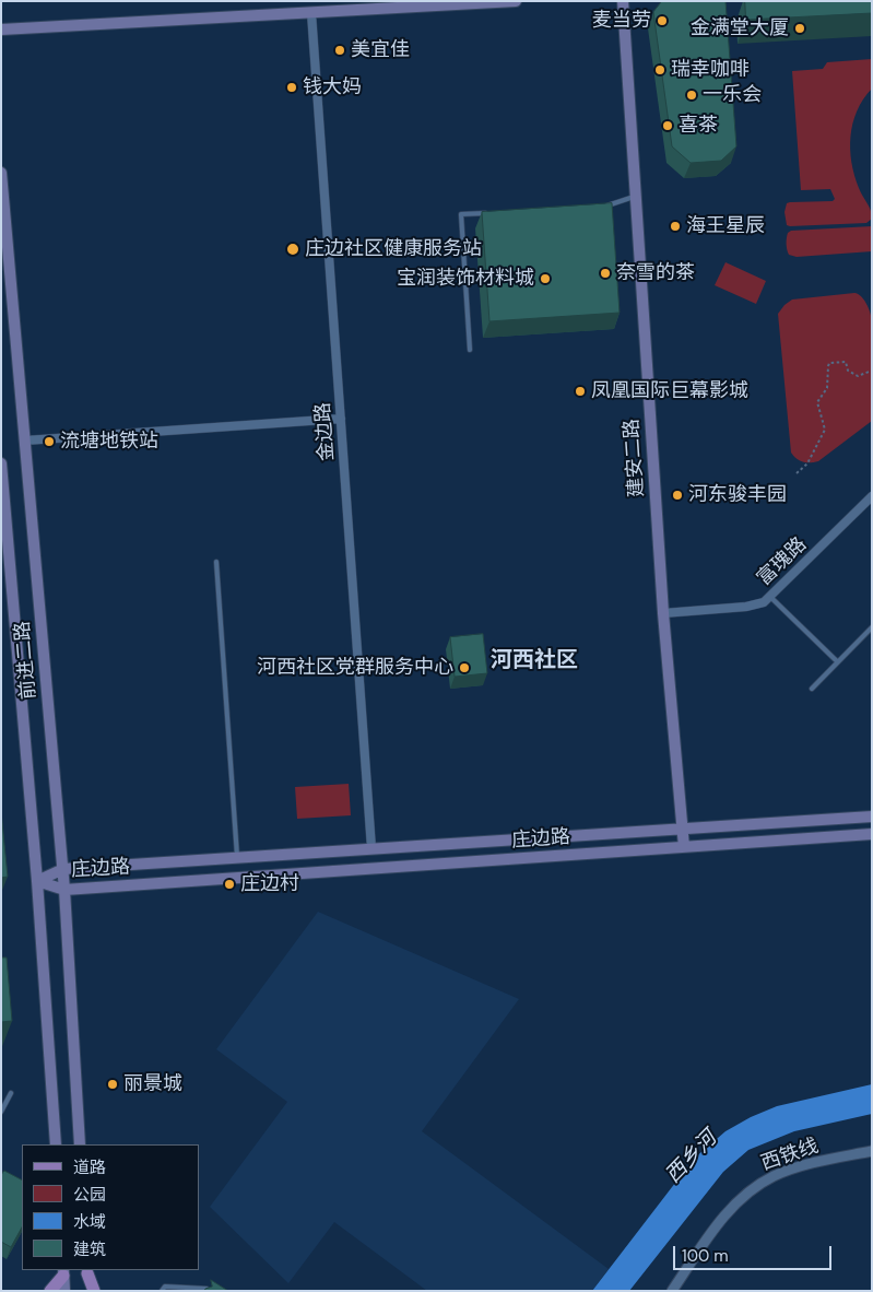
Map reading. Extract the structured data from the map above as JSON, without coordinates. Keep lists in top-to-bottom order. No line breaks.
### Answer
{"streets":{"main road":["建安二路","前进二路","庄边路"],"street":["金边路","富瑰路","西铁线"]},"crossings":[["金边路","庄边路"],["建安二路","富瑰路"],["建安二路","庄边路"],["前进二路","庄边路"]],"districts":["河西社区"],"water":["西乡河"],"places":["麦当劳","金满堂大厦","美宜佳","瑞幸咖啡","钱大妈","一乐会","喜茶","海王星辰","庄边社区健康服务站","奈雪的茶","宝润装饰材料城","凤凰国际巨幕影城","流塘地铁站","河东骏丰园","河西社区党群服务中心","庄边村","丽景城"],"legend":["道路","公园","水域","建筑"],"scale_bar":"100 m"}
